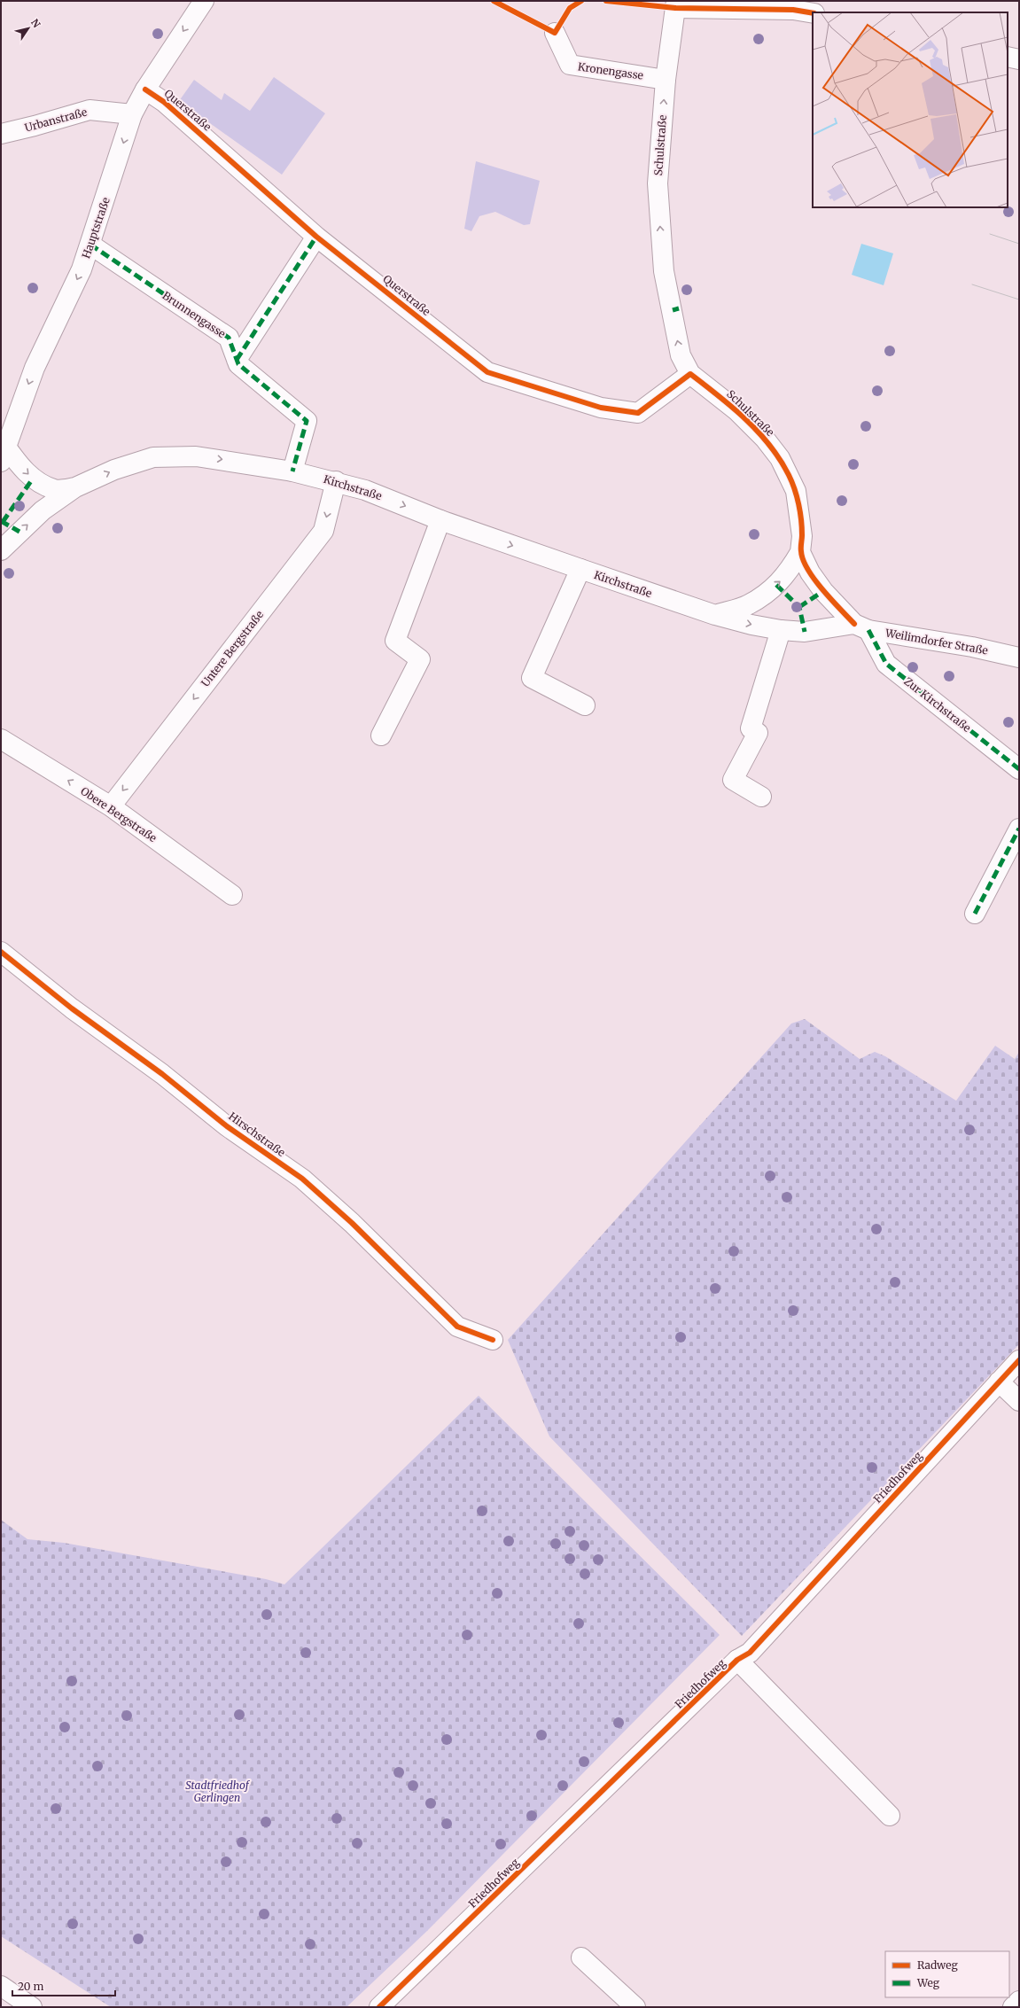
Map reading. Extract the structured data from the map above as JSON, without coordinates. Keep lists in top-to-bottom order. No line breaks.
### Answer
{"streets":{"street":["Kronengasse","Querstraße","Urbanstraße","Schulstraße","Hauptstraße","Brunnengasse","Kirchstraße","Weilimdorfer Straße","Untere Bergstraße","Zur Kirchstraße","Obere Bergstraße","Hirschstraße","Friedhofweg"]},"crossings":[["Kronengasse","Schulstraße"],["Querstraße","Schulstraße"],["Querstraße","Hauptstraße"],["Urbanstraße","Hauptstraße"],["Schulstraße","Kirchstraße"],["Schulstraße","Weilimdorfer Straße"],["Schulstraße","Zur Kirchstraße"],["Hauptstraße","Brunnengasse"],["Brunnengasse","Kirchstraße"],["Kirchstraße","Weilimdorfer Straße"],["Kirchstraße","Untere Bergstraße"],["Kirchstraße","Zur Kirchstraße"],["Weilimdorfer Straße","Zur Kirchstraße"],["Untere Bergstraße","Obere Bergstraße"]],"one_way":["Schulstraße","Hauptstraße","Kirchstraße","Untere Bergstraße","Obere Bergstraße"],"parks":["Stadtfriedhof Gerlingen"],"legend":["Radweg","Weg"],"scale_bar":"20 m","north":"top right"}
